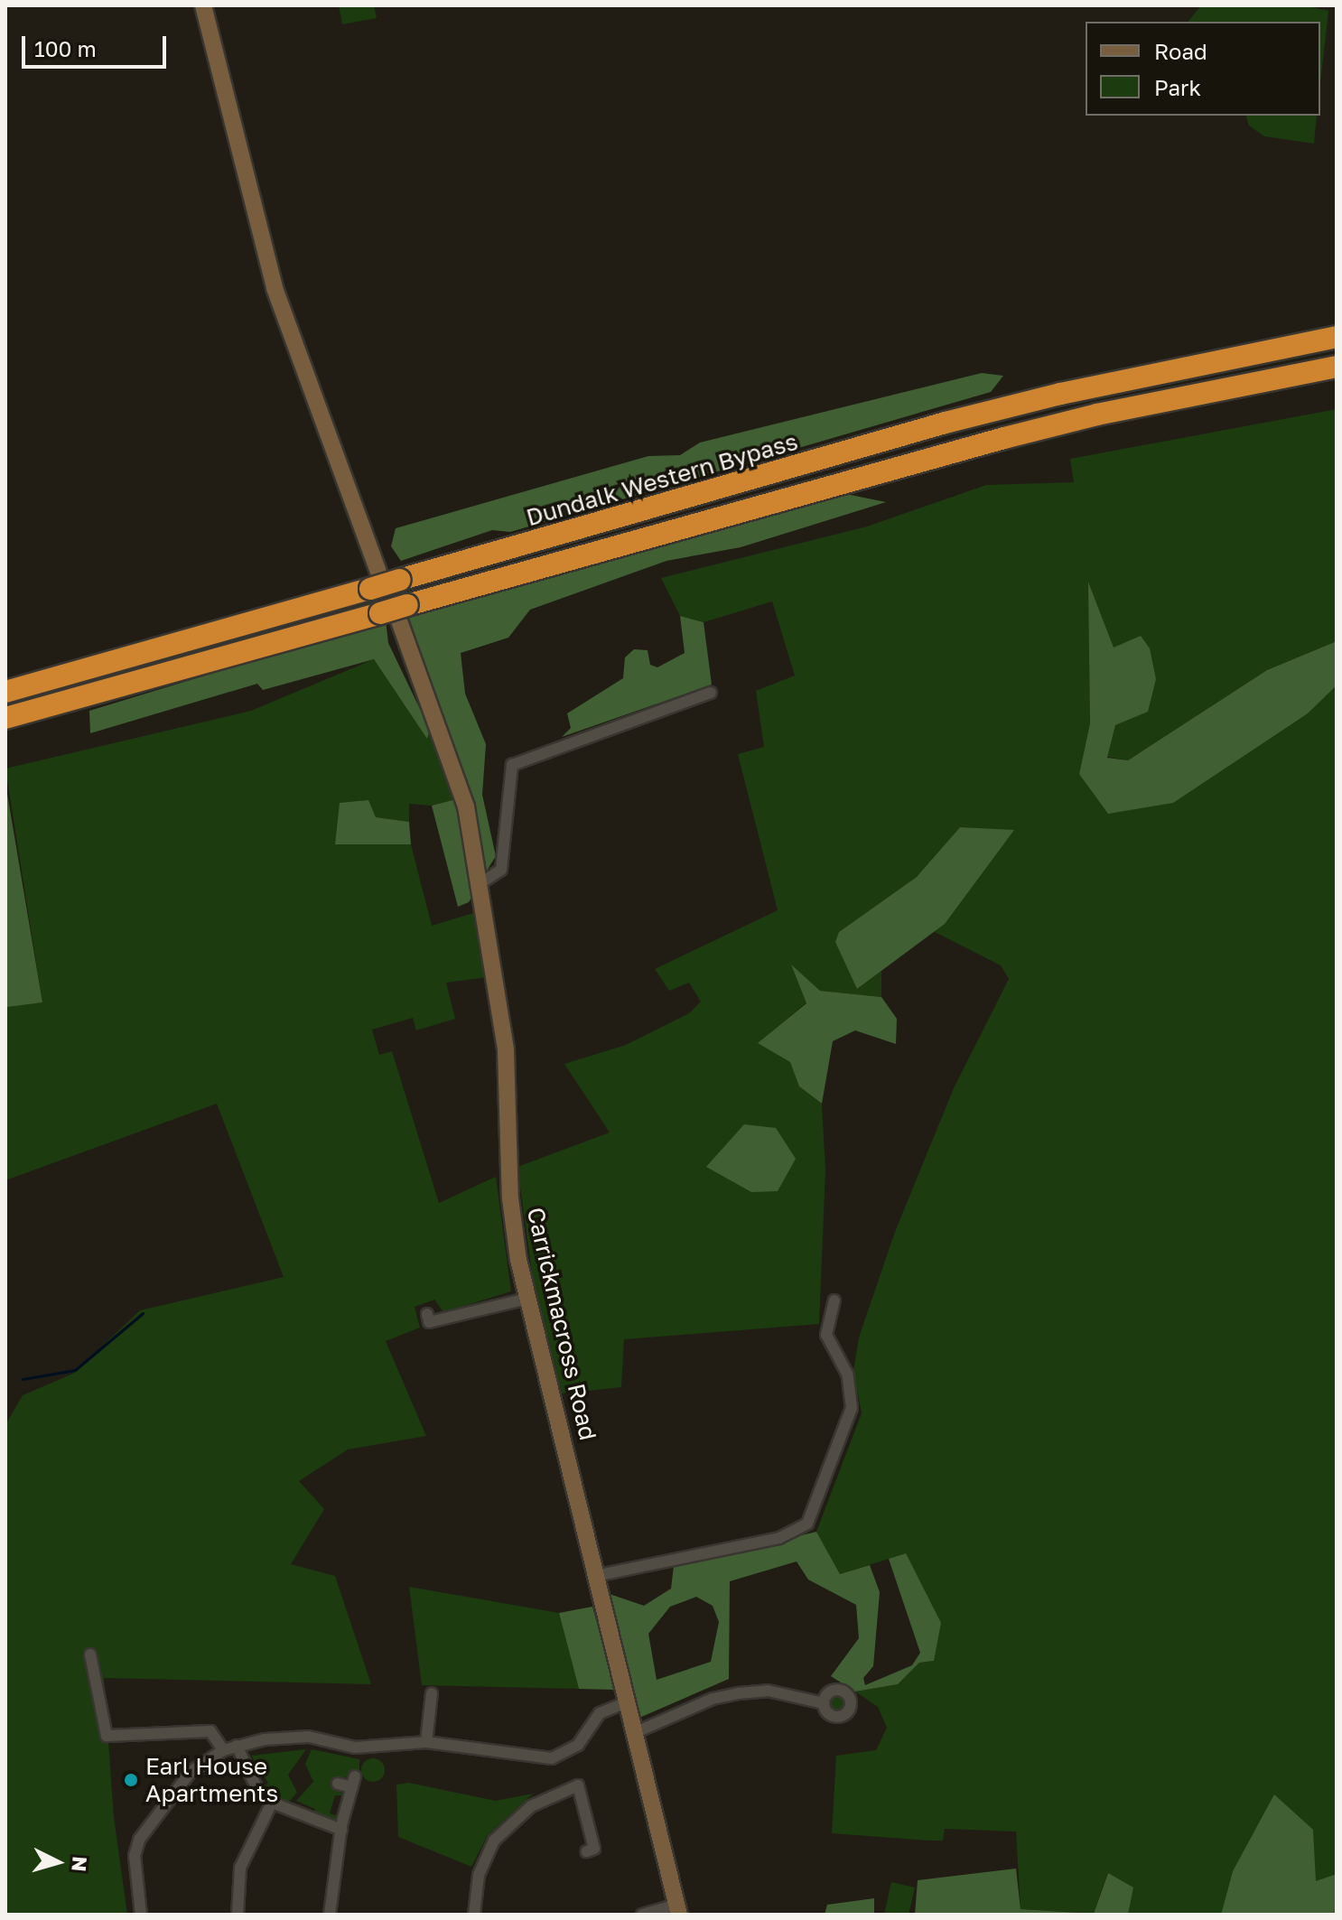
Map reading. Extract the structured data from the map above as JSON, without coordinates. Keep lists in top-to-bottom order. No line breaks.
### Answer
{"streets":{"highway":["Dundalk Western Bypass"],"main road":["Carrickmacross Road"]},"places":["Earl House Apartments"],"legend":["Road","Park"],"scale_bar":"100 m","north":"right"}
